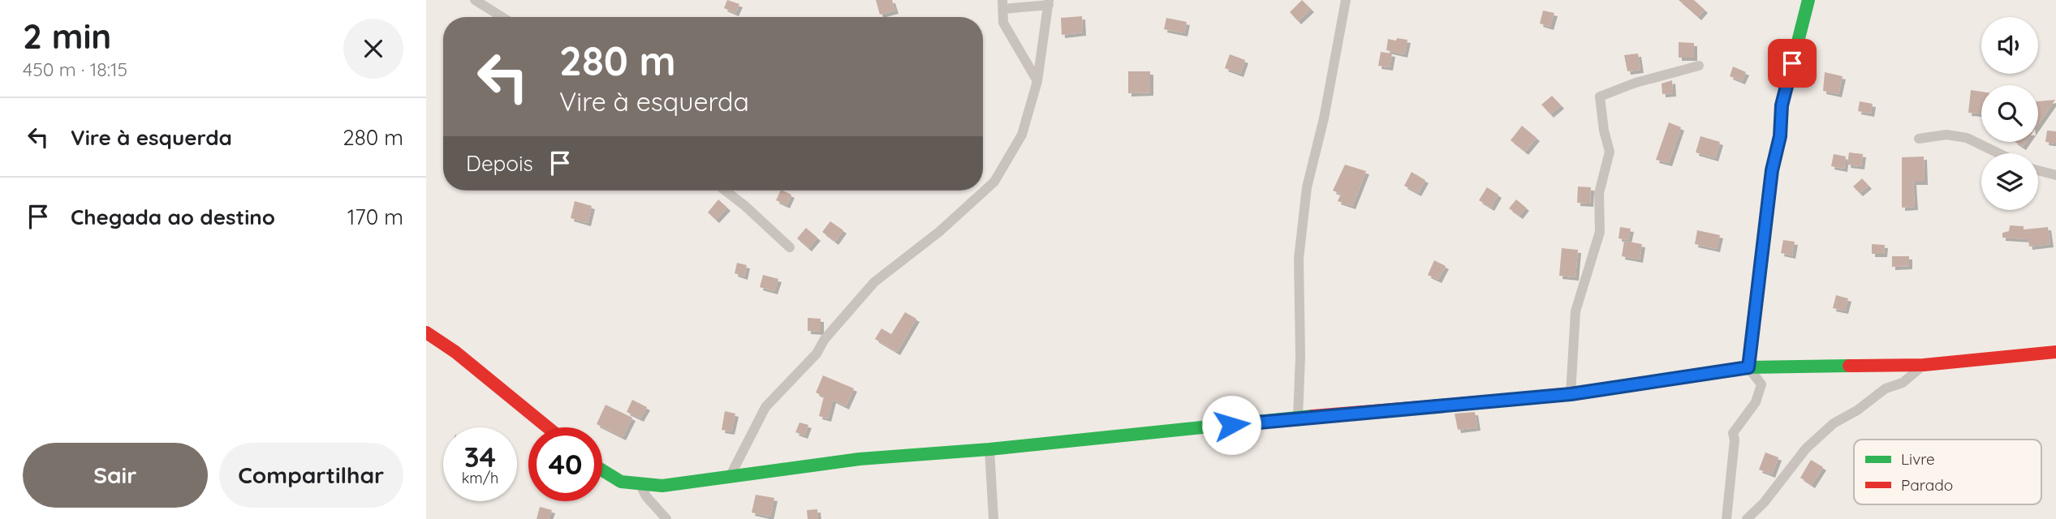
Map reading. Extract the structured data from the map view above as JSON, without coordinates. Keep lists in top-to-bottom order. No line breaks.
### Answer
{"legend":["Livre","Parado"],"page":{"heading":["2 min","450 m · 18:15"],"turn":["280 m","Vire à esquerda"],"list":[{"name":"Vire à esquerda","value":"280 m"},{"name":"Chegada ao destino","value":"170 m"}],"then":"Depois","speed":"34 km/h","limit":"40","buttons":["Sair","Compartilhar"]}}
